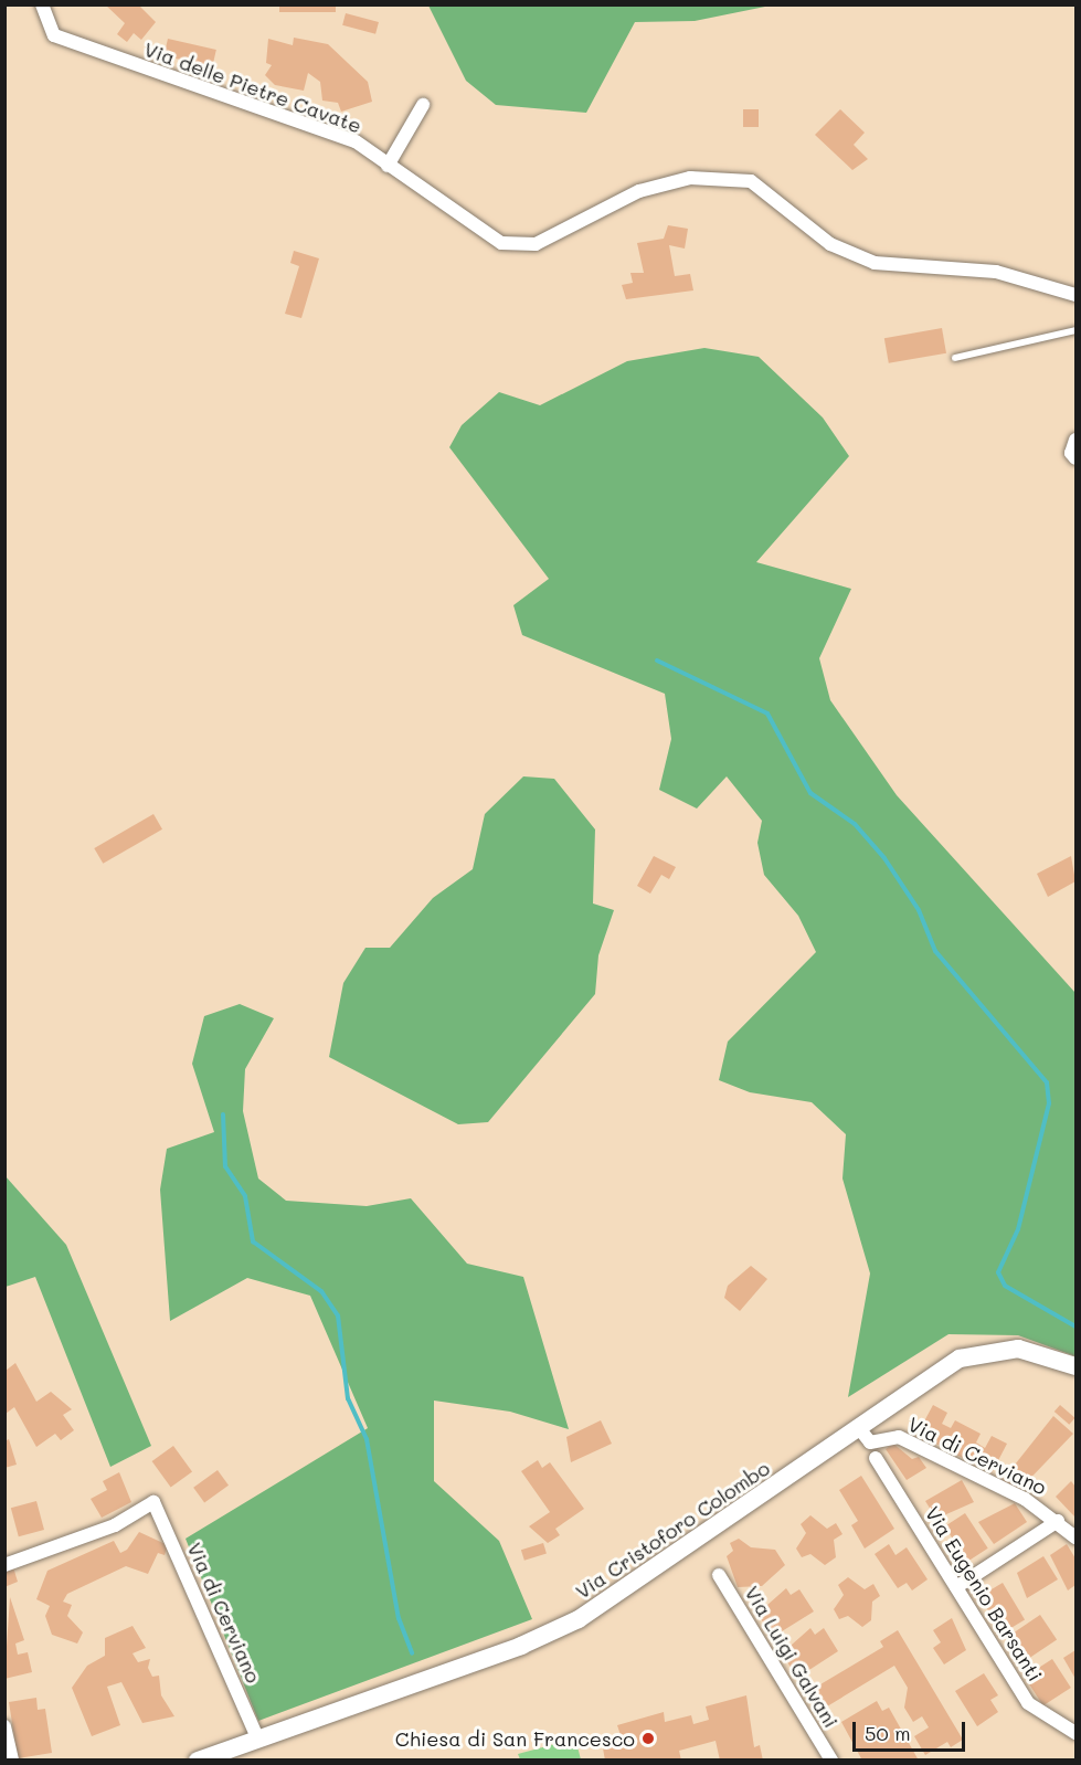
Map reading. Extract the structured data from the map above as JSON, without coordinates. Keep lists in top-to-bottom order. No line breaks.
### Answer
{"streets":{"main road":["Via Cristoforo Colombo"],"street":["Via delle Pietre Cavate","Via di Cerviano","Via Eugenio Barsanti","Via Luigi Galvani"]},"crossings":[["Via di Cerviano","Via Cristoforo Colombo"]],"places":["Chiesa di San Francesco"],"scale_bar":"50 m"}
